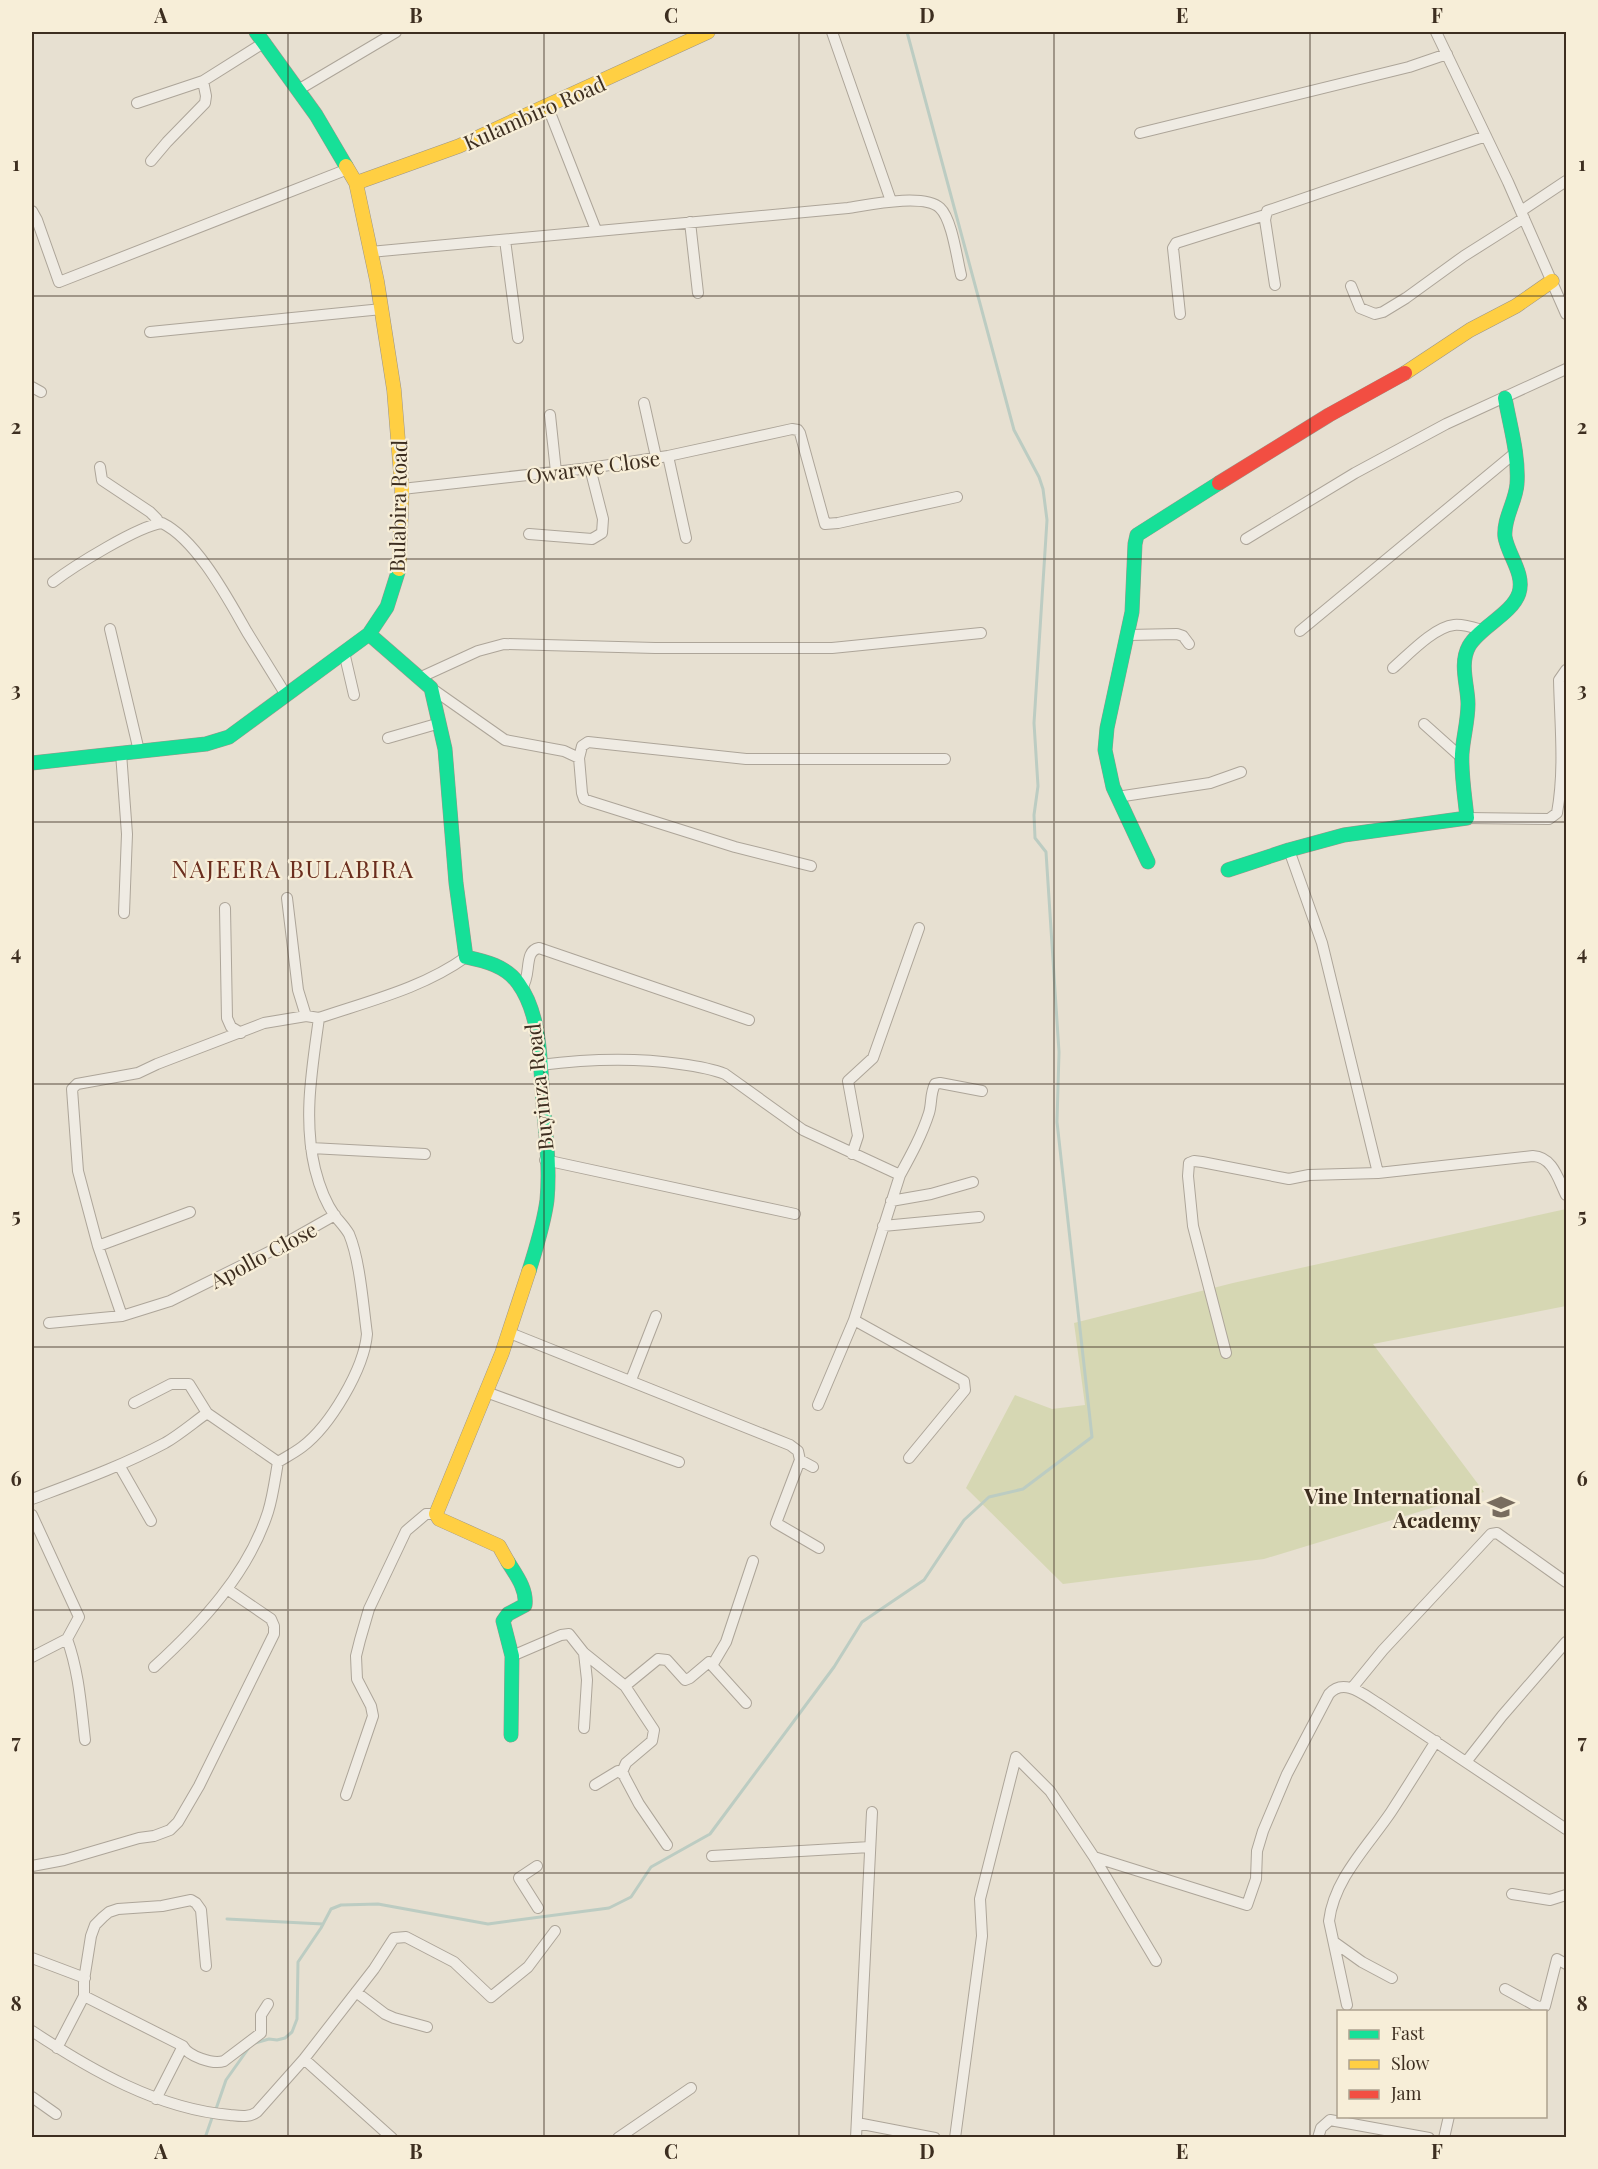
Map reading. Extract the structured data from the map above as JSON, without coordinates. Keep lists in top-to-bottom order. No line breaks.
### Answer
{"streets":{"street":["Kulambiro Road","Owarwe Close","Bulabira Road","Buyinza Road","Apollo Close"]},"crossings":[["Kulambiro Road","Bulabira Road"],["Owarwe Close","Bulabira Road"]],"districts":["NAJEERA BULABIRA"],"places":{"school or university":["Vine International Academy"]},"legend":["Fast","Slow","Jam"],"grid":{"columns":["A","B","C","D","E","F"],"rows":["1","2","3","4","5","6","7","8"]}}
